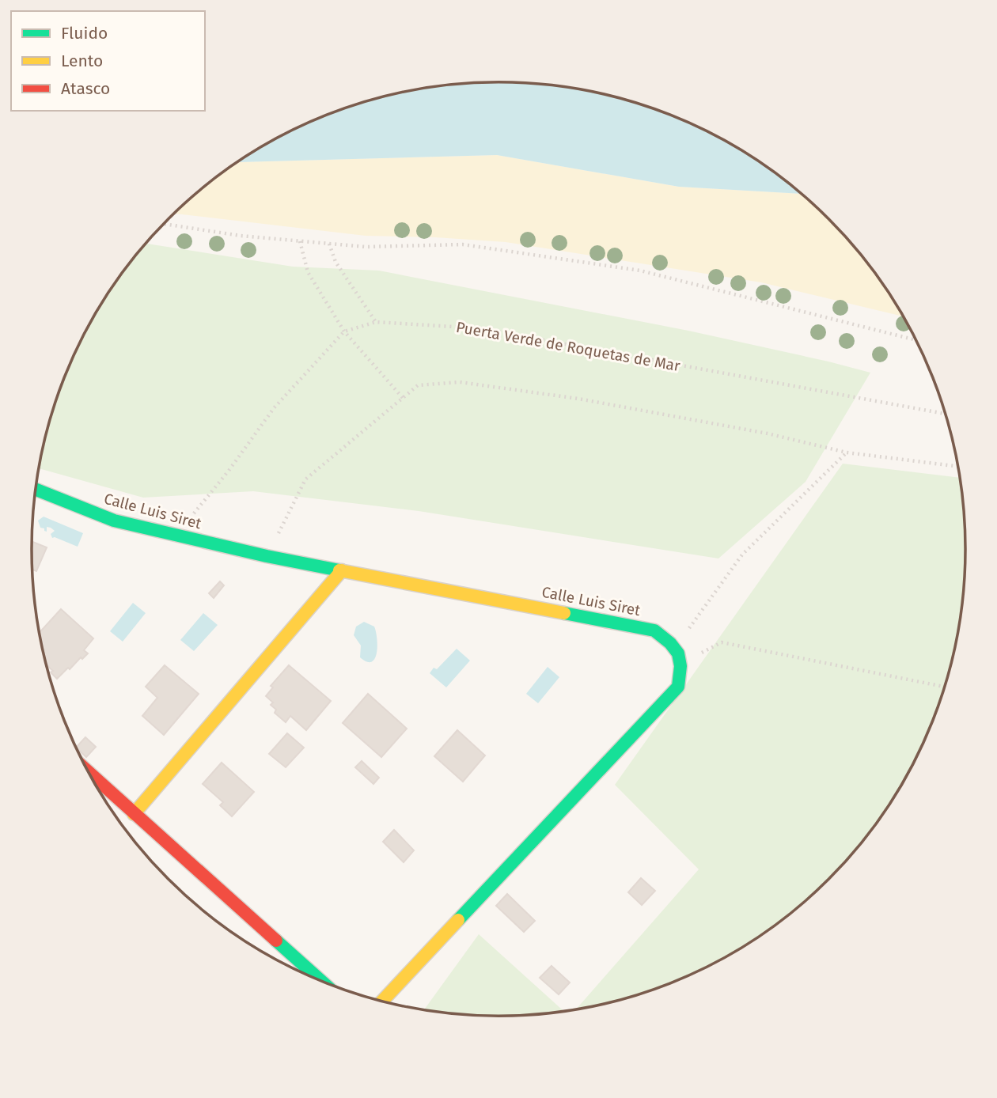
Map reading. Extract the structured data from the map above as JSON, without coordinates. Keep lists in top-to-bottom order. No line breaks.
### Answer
{"streets":{"street":["Calle Luis Siret"],"path":["Puerta Verde de Roquetas de Mar"]},"legend":["Fluido","Lento","Atasco"]}
